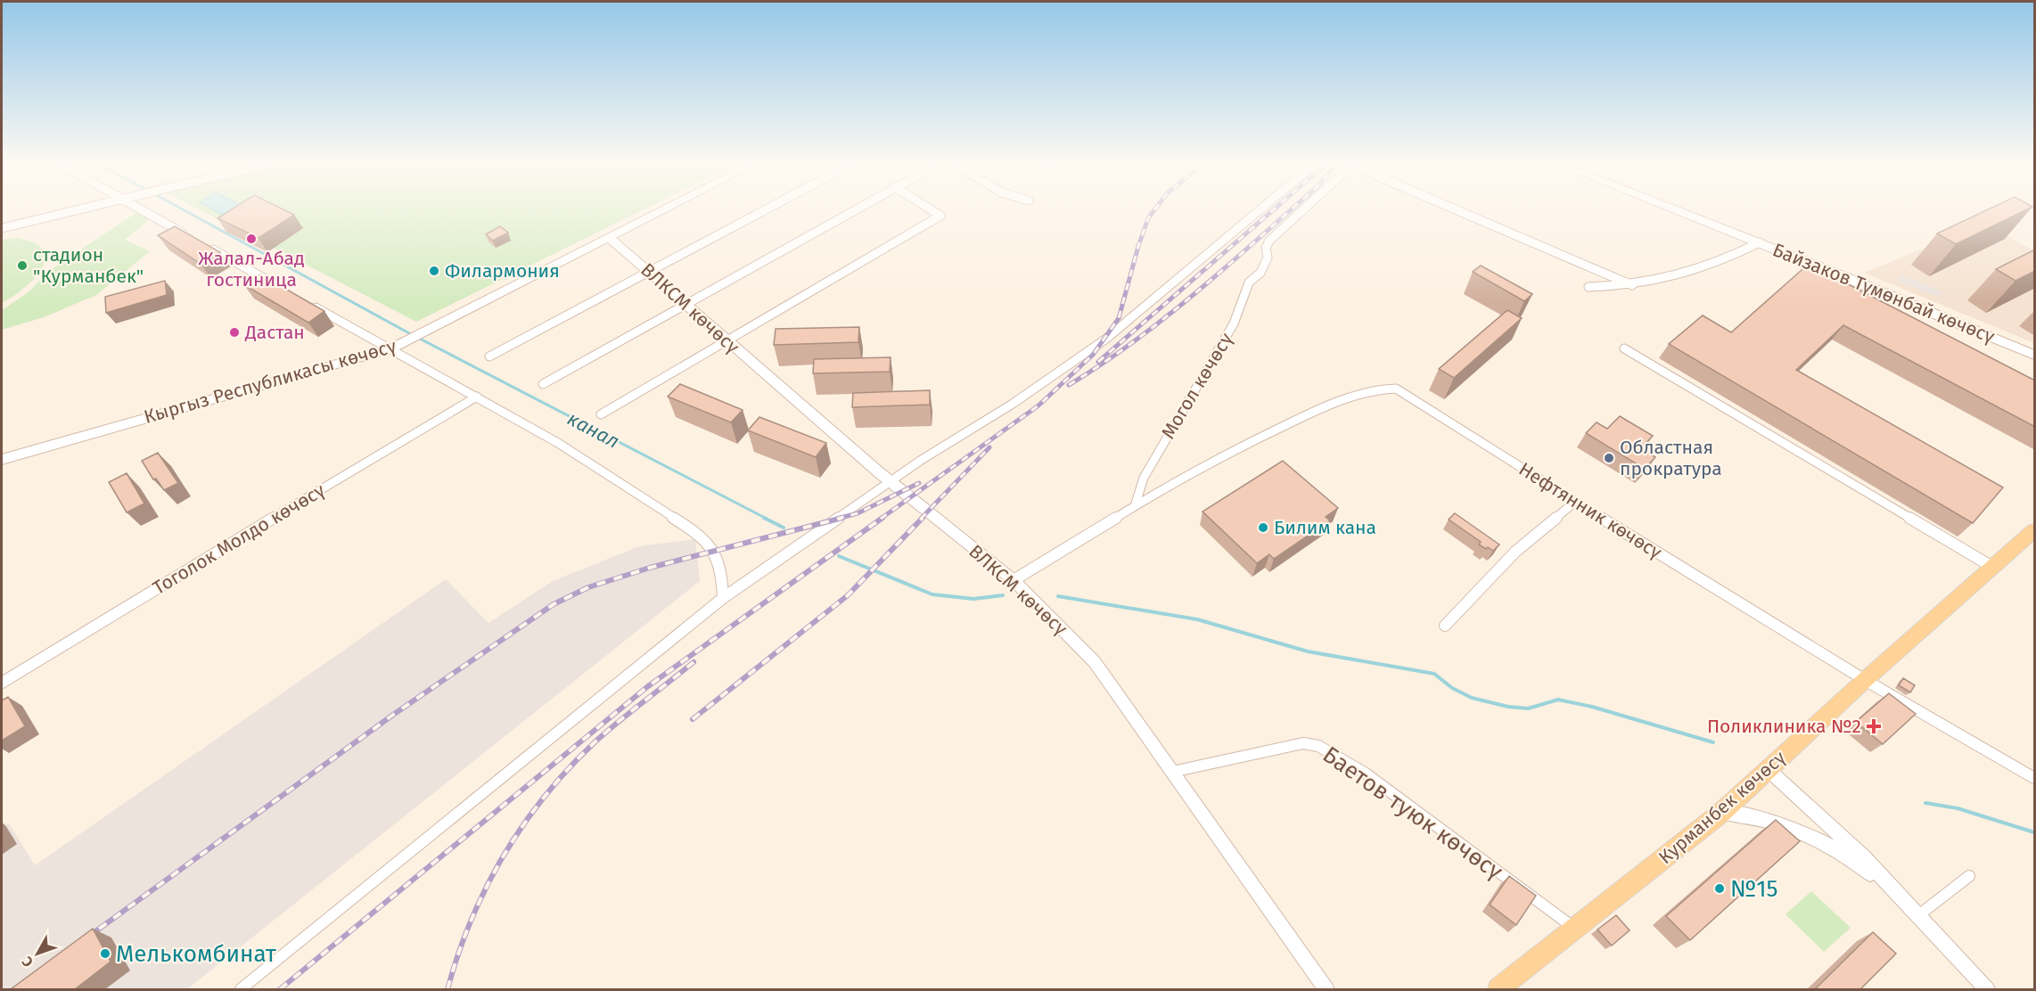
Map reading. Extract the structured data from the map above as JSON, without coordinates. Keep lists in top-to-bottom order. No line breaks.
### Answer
{"streets":{"main road":["Байзаков Түмөнбай көчөсү","Кыргыз Республикасы көчөсү","Курманбек көчөсү"],"street":["ВЛКСМ көчөсү","Могол көчөсү","Нефтянник көчөсү","Тоголок Молдо көчөсү","Баетов туюк көчөсү"]},"crossings":[["ВЛКСМ көчөсү","Кыргыз Республикасы көчөсү"],["ВЛКСМ көчөсү","Баетов туюк көчөсү"],["Могол көчөсү","Нефтянник көчөсү"],["Нефтянник көчөсү","Курманбек көчөсү"],["Курманбек көчөсү","Баетов туюк көчөсү"]],"water":["канал"],"places":{"other":["Жалал-Абад гостиница","стадион \"Курманбек\"","Филармония","Дастан","Областная прократура","Билим кана","№15","Мелькомбинат"],"health":["Поликлиника №2"]},"north":"bottom left"}
